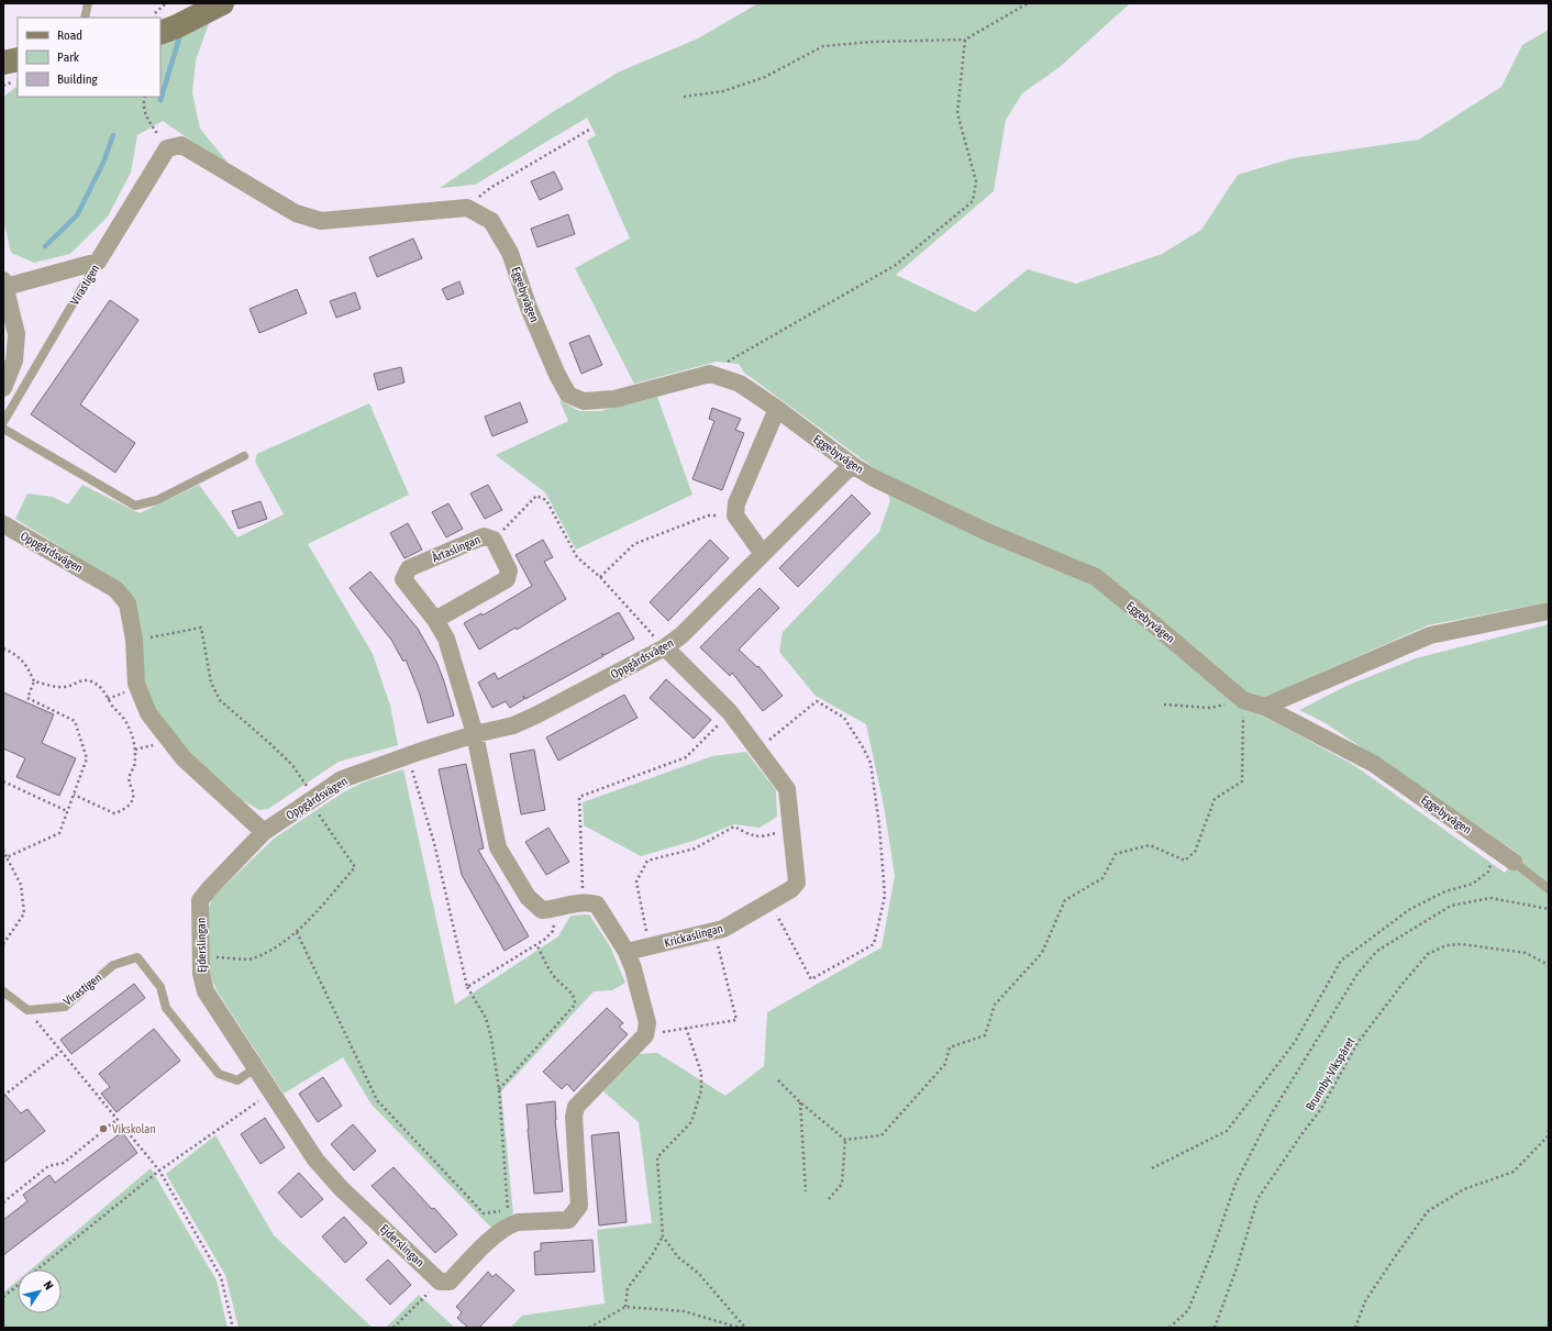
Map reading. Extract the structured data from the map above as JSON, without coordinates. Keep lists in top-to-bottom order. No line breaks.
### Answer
{"streets":{"street":["Virastigen","Eggebyvägen","Årtaslingan","Oppgårdsvägen","Krickaslingan","Ejderslingan"],"path":["Brunnby-Vikspåret"]},"crossings":[["Virastigen","Ejderslingan"],["Eggebyvägen","Oppgårdsvägen"],["Årtaslingan","Oppgårdsvägen"],["Oppgårdsvägen","Krickaslingan"],["Oppgårdsvägen","Ejderslingan"]],"places":["Vikskolan"],"legend":["Road","Park","Building"],"north":"top right"}
